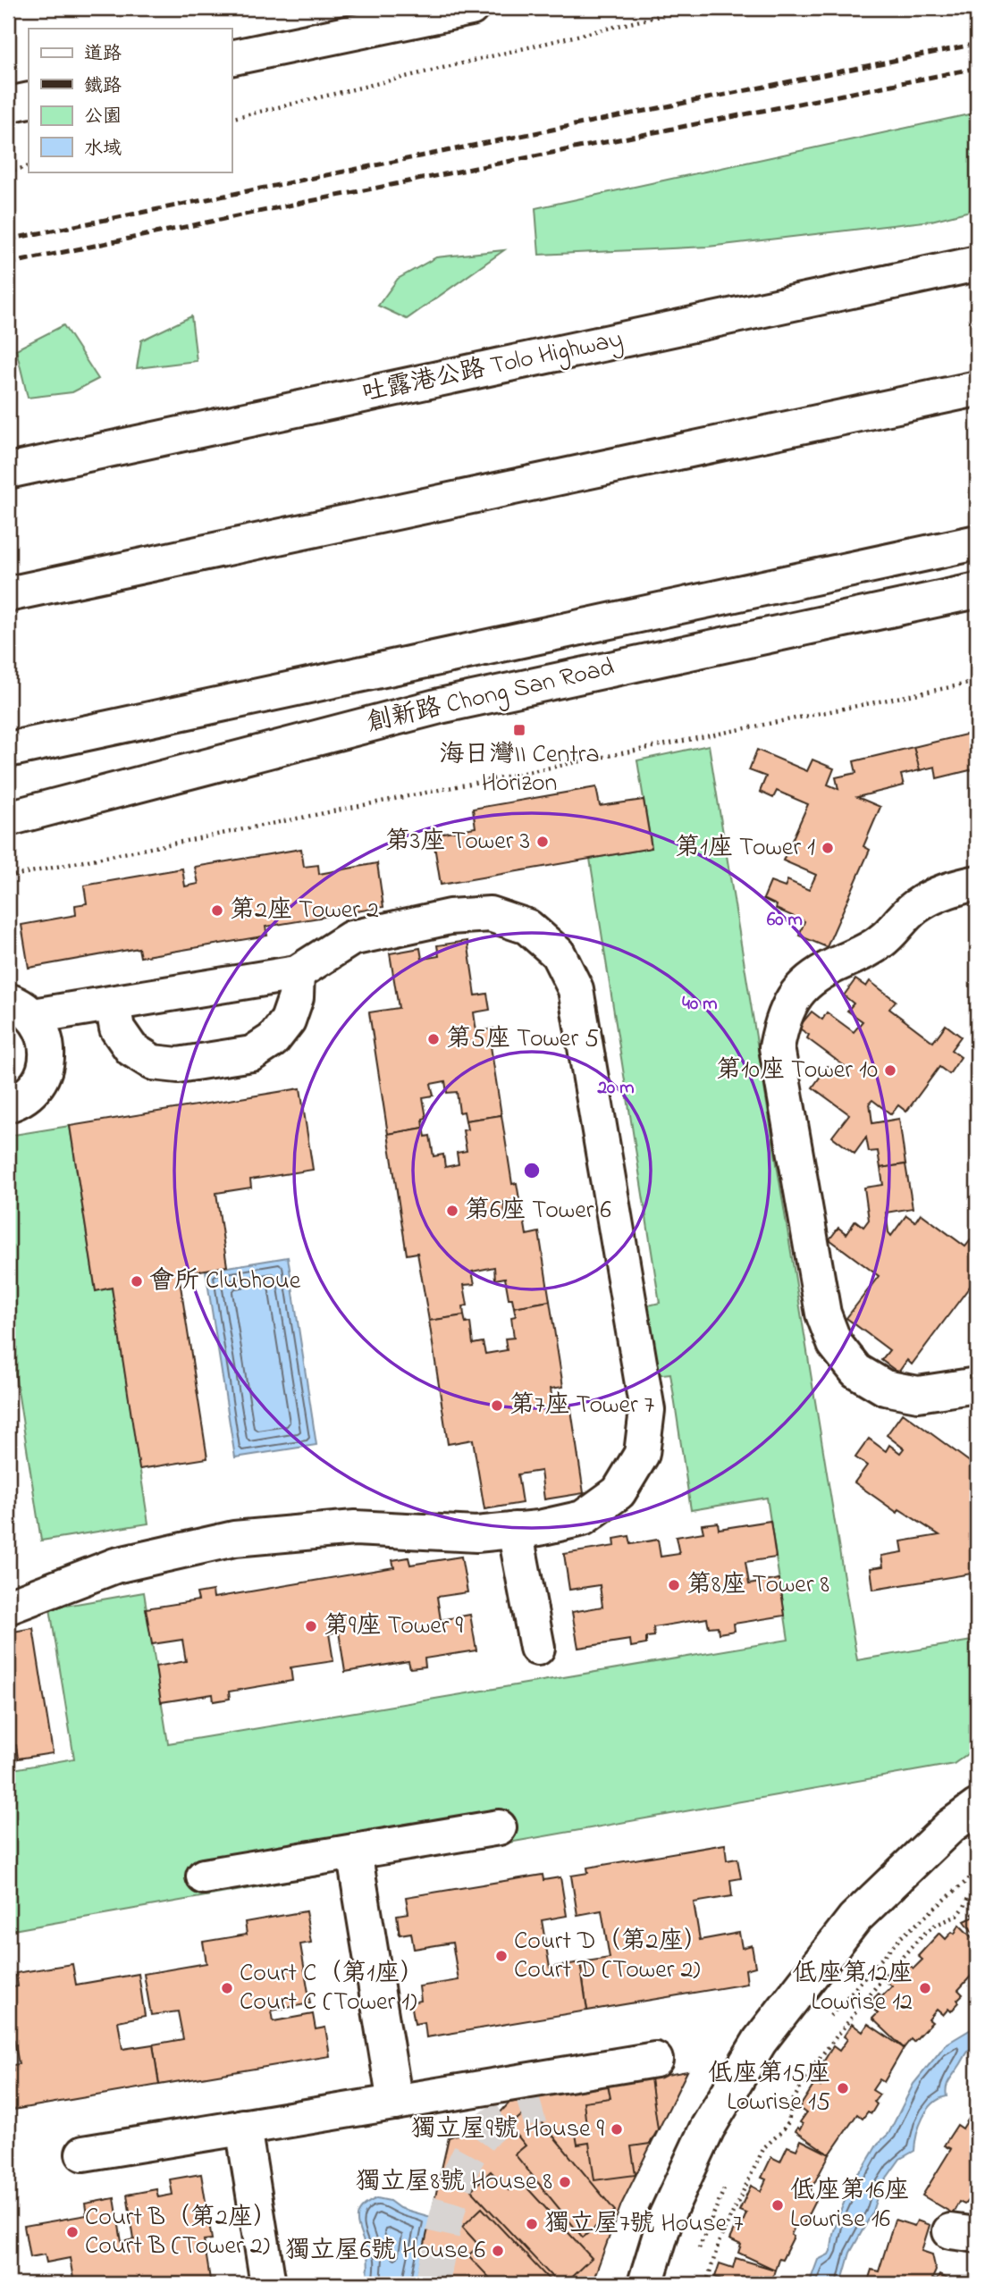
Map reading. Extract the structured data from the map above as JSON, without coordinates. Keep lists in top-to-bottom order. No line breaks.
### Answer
{"streets":{"main road":["吐露港公路 Tolo Highway","創新路 Chong San Road"]},"places":{"transit":["海日灣II Centra Horizon"],"other":["第3座 Tower 3","第1座 Tower 1","第2座 Tower 2","第5座 Tower 5","第10座 Tower 10","第6座 Tower 6","會所 Clubhoue","第7座 Tower 7","第8座 Tower 8","第9座 Tower 9","Court D（第2座） Court D (Tower 2)","Court C（第1座） Court C (Tower 1)","低座第12座 Lowrise 12","低座第15座 Lowrise 15","獨立屋9號 House 9","獨立屋8號 House 8","低座第16座 Lowrise 16","獨立屋7號 House 7","Court B（第2座） Court B (Tower 2)","獨立屋6號 House 6"]},"legend":["道路","鐵路","公園","水域"],"rings":["60 m","40 m","20 m"]}
